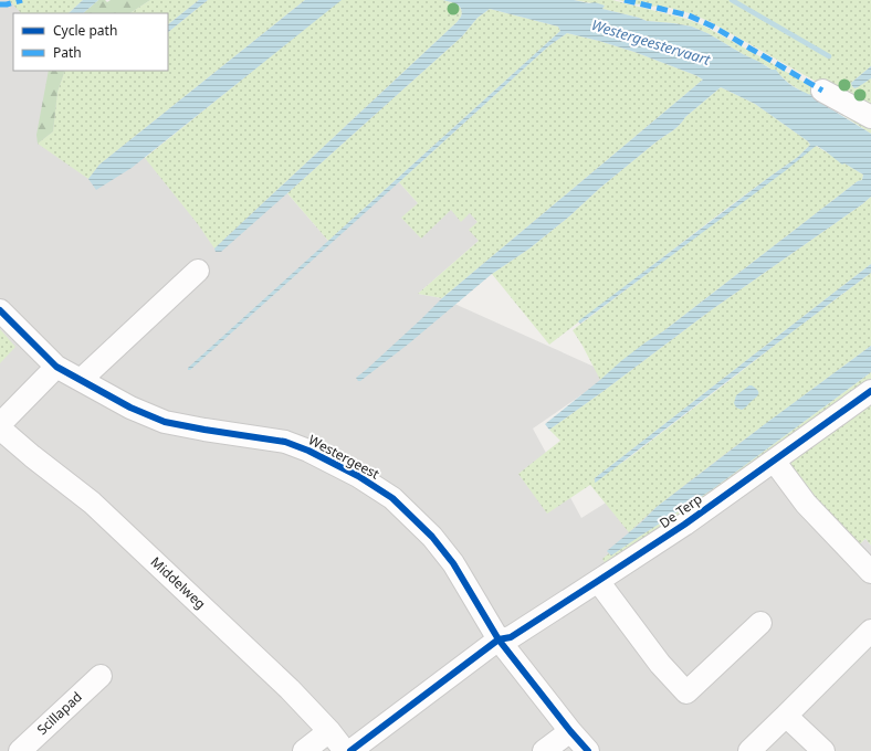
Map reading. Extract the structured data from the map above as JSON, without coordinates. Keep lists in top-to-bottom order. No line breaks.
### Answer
{"streets":{"street":["Westergeest","De Terp","Middelweg","Scillapad"]},"crossings":[["Westergeest","De Terp"]],"water":["Westergeestervaart"],"legend":["Cycle path","Path"]}
